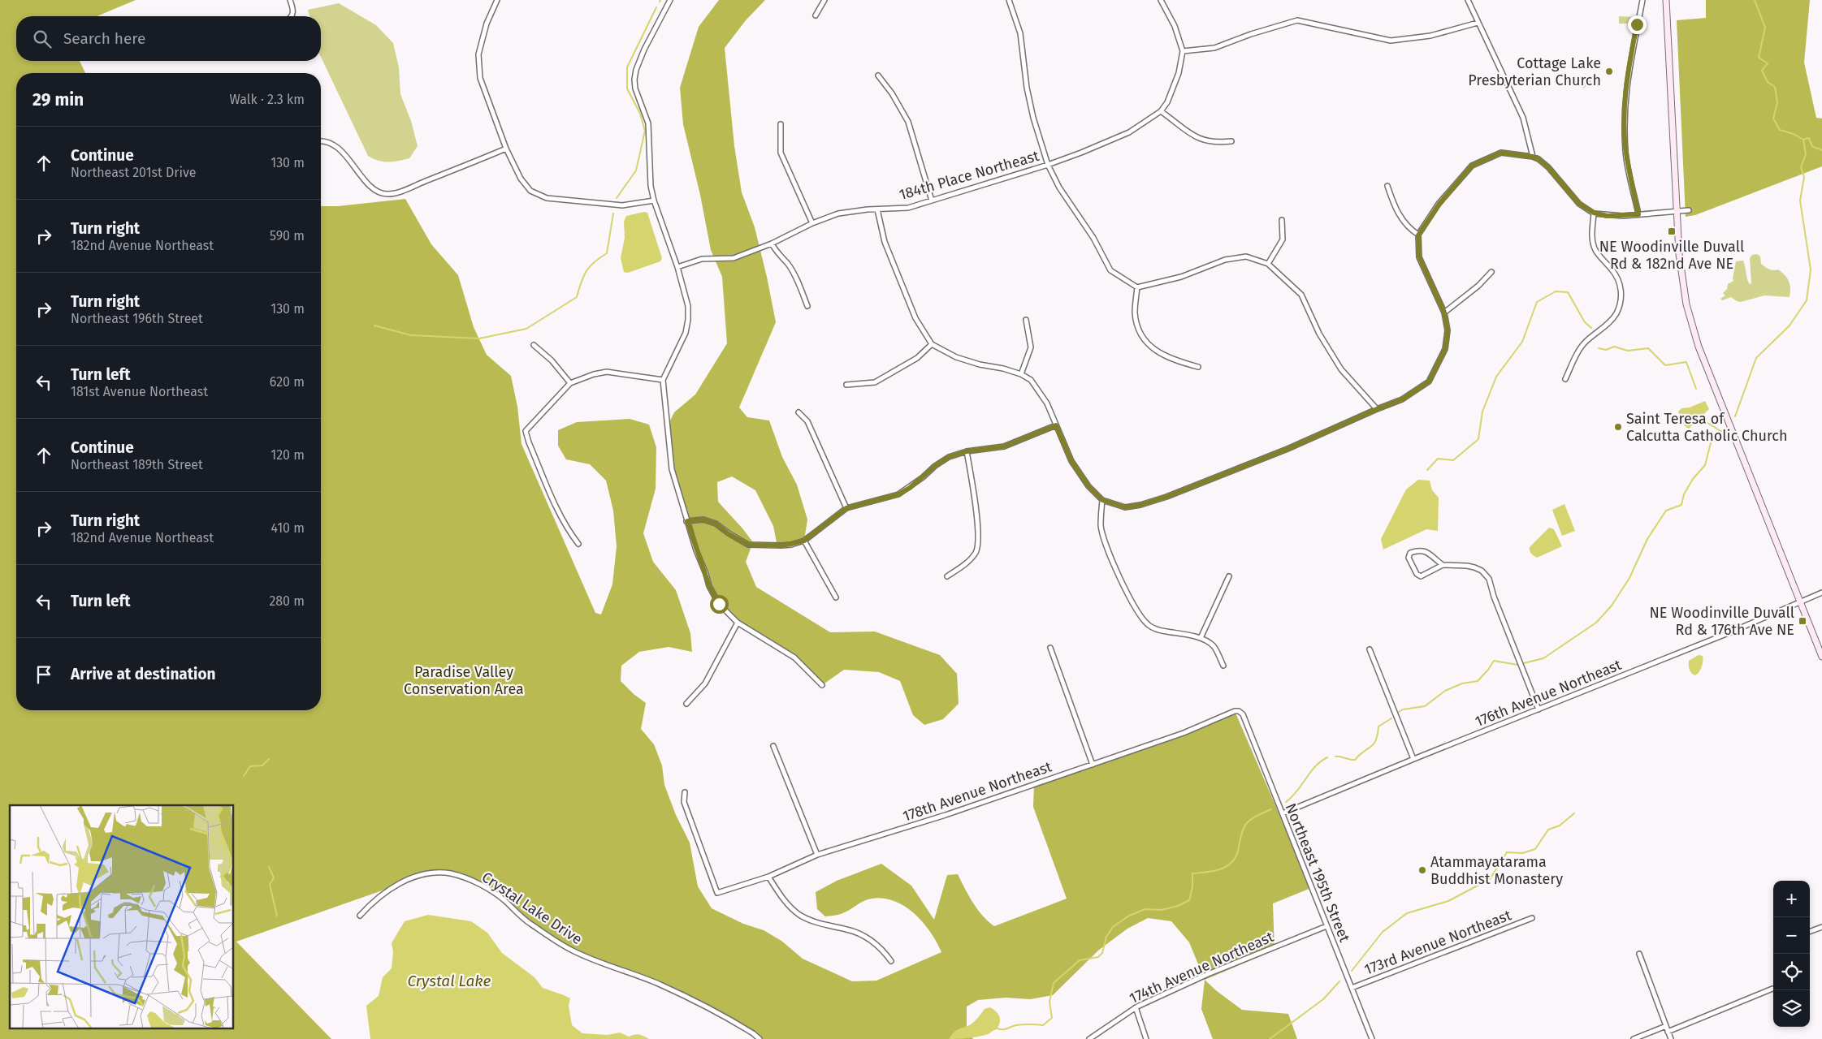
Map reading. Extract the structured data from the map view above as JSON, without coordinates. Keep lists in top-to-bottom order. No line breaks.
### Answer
{"streets":{"street":["184th Place Northeast","176th Avenue Northeast","178th Avenue Northeast","Northeast 195th Street","Crystal Lake Drive","173rd Avenue Northeast","174th Avenue Northeast"]},"crossings":[["176th Avenue Northeast","Northeast 195th Street"],["178th Avenue Northeast","Northeast 195th Street"],["Northeast 195th Street","173rd Avenue Northeast"],["Northeast 195th Street","174th Avenue Northeast"]],"water":["Crystal Lake"],"parks":["Paradise Valley Conservation Area"],"places":{"other":["Cottage Lake Presbyterian Church","Saint Teresa of Calcutta Catholic Church","Atammayatarama Buddhist Monastery"],"transit":["NE Woodinville Duvall Rd & 182nd Ave NE","NE Woodinville Duvall Rd & 176th Ave NE"]},"page":{"search":"Search here","heading":["29 min","Walk · 2.3 km"],"list":[["Continue","Northeast 201st Drive","130 m"],["Turn right","182nd Avenue Northeast","590 m"],["Turn right","Northeast 196th Street","130 m"],["Turn left","181st Avenue Northeast","620 m"],["Continue","Northeast 189th Street","120 m"],["Turn right","182nd Avenue Northeast","410 m"],["Turn left","280 m"],"Arrive at destination"],"map_buttons":["+","−"]}}
